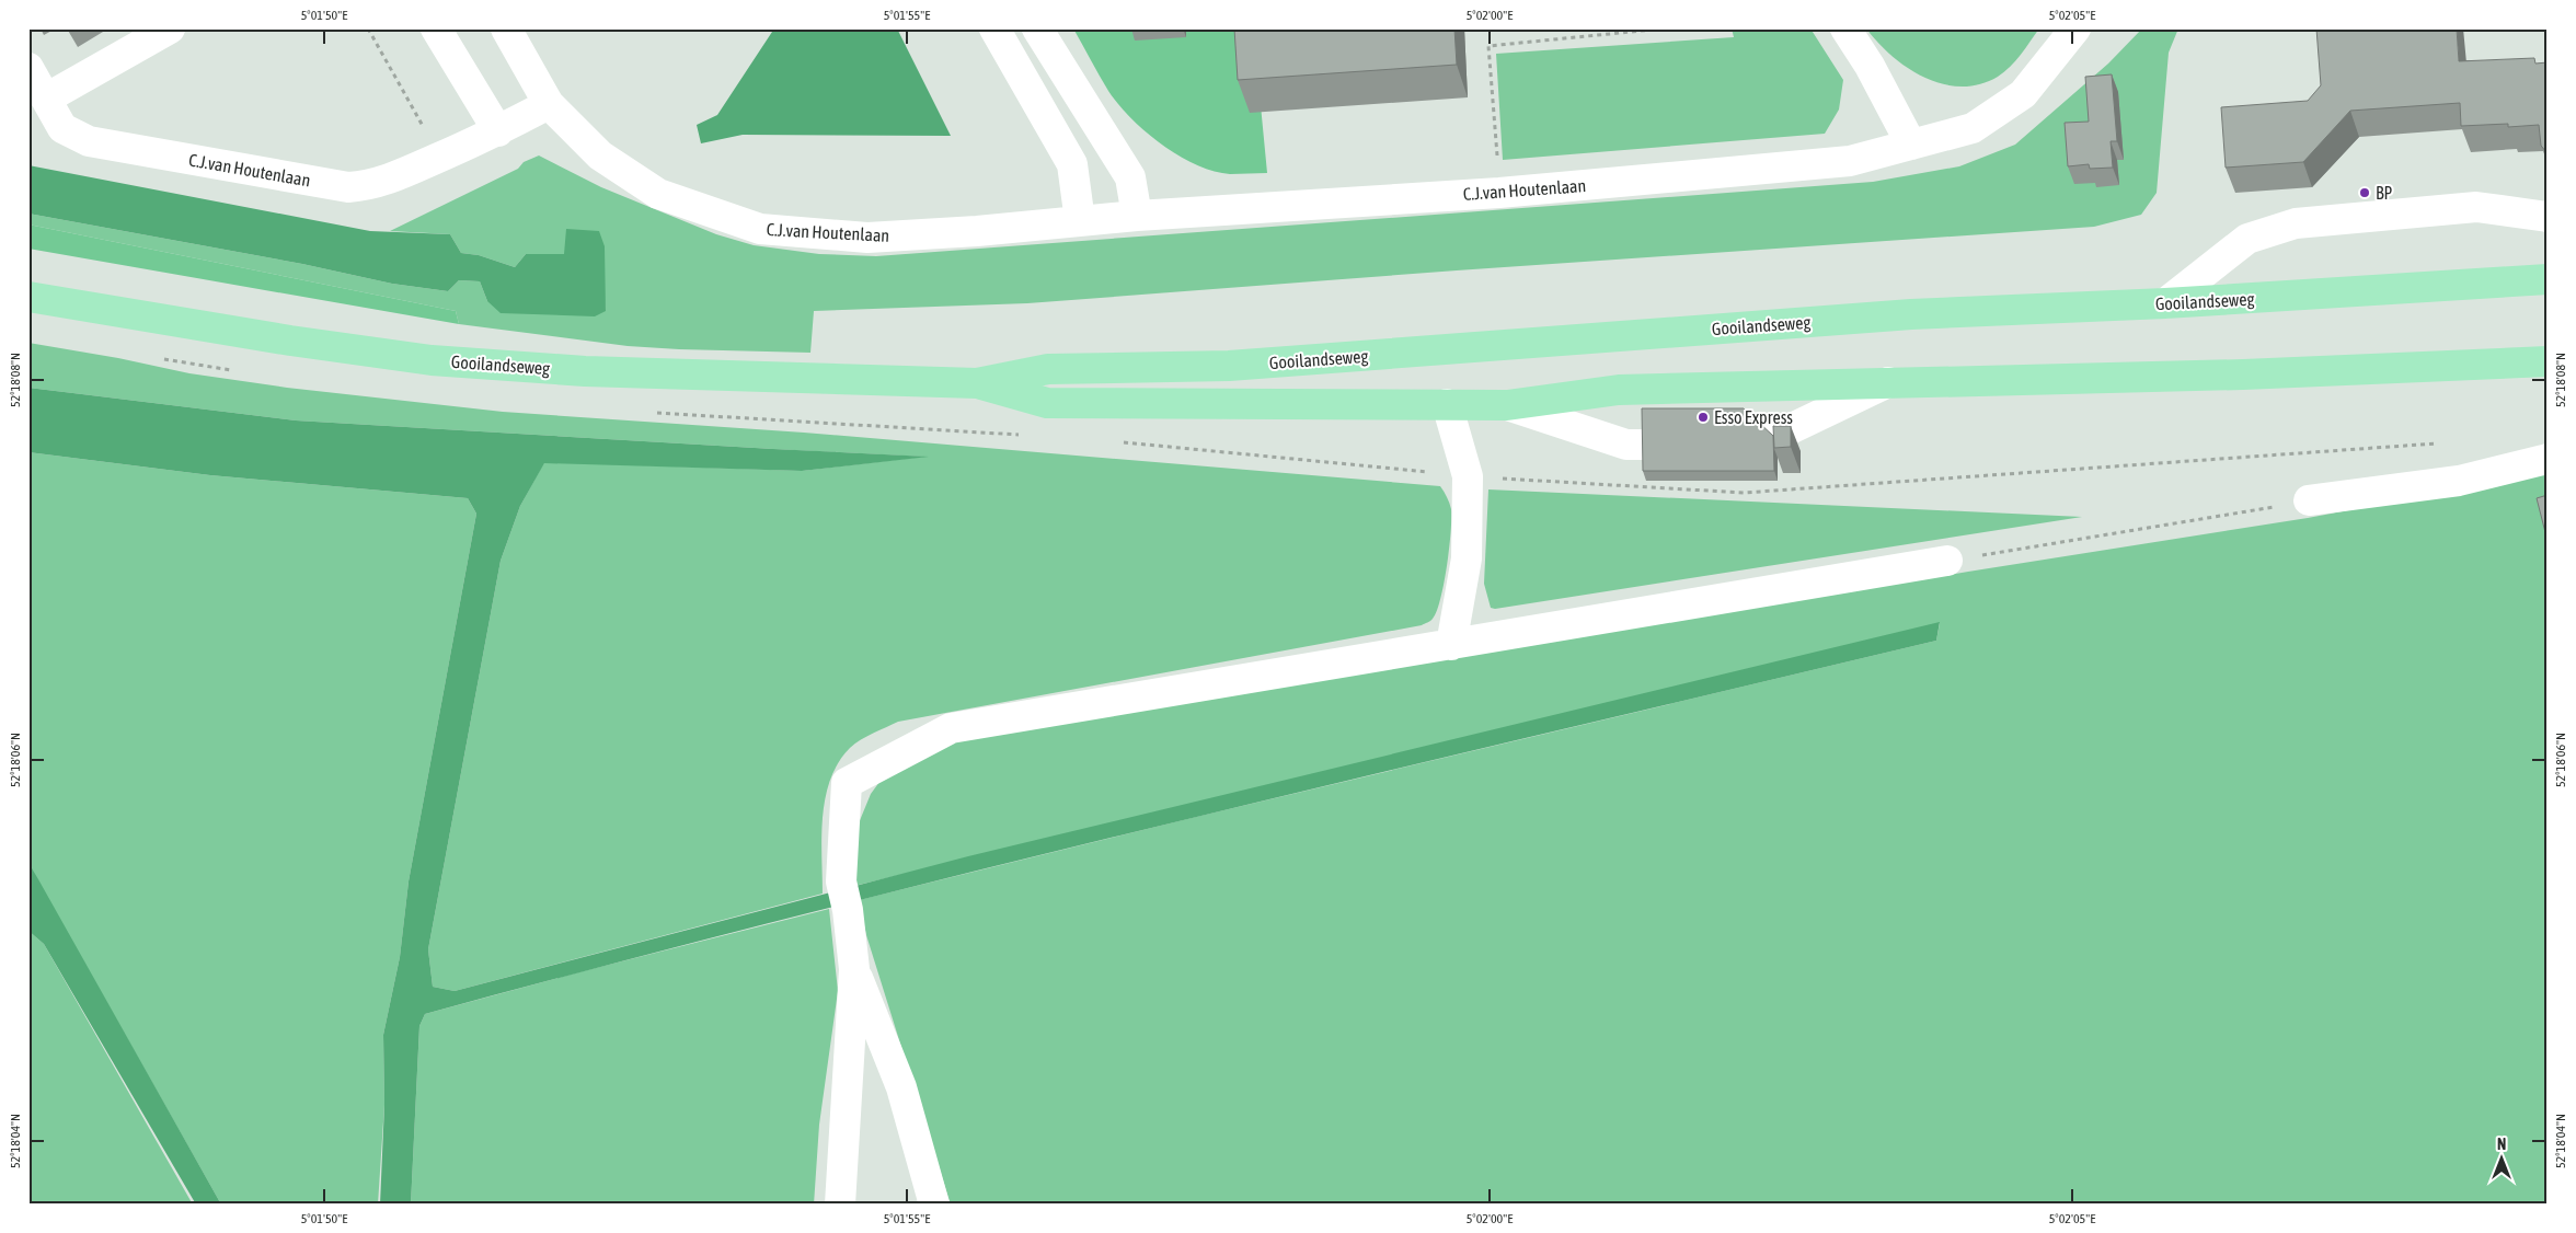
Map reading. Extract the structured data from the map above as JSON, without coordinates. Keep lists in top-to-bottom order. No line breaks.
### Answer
{"streets":{"main road":["Gooilandseweg"],"street":["C.J.van Houtenlaan"]},"places":["BP","Esso Express"],"north":"top","coordinates":["5°01'50\"E","5°01'55\"E","5°02'00\"E","5°02'05\"E","52°18'08\"N","52°18'06\"N","52°18'04\"N"]}
